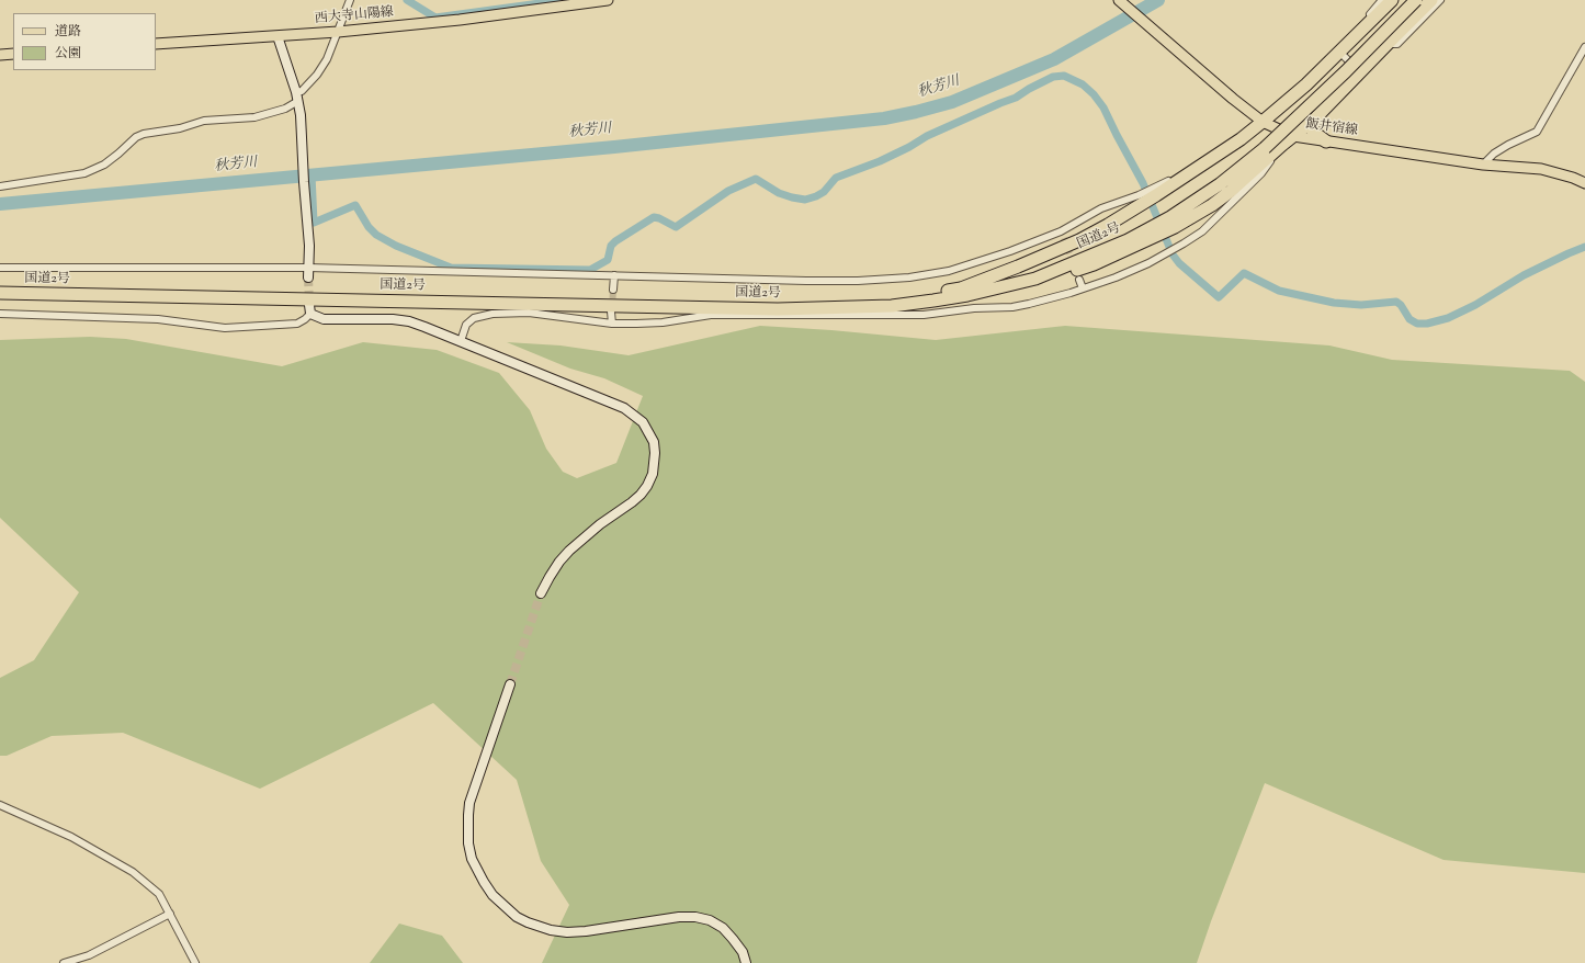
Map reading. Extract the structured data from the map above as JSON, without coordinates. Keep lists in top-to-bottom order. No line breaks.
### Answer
{"streets":{"highway":["国道2号"],"main road":["西大寺山陽線","飯井宿線"]},"water":["秋芳川"],"legend":["道路","公園"]}
